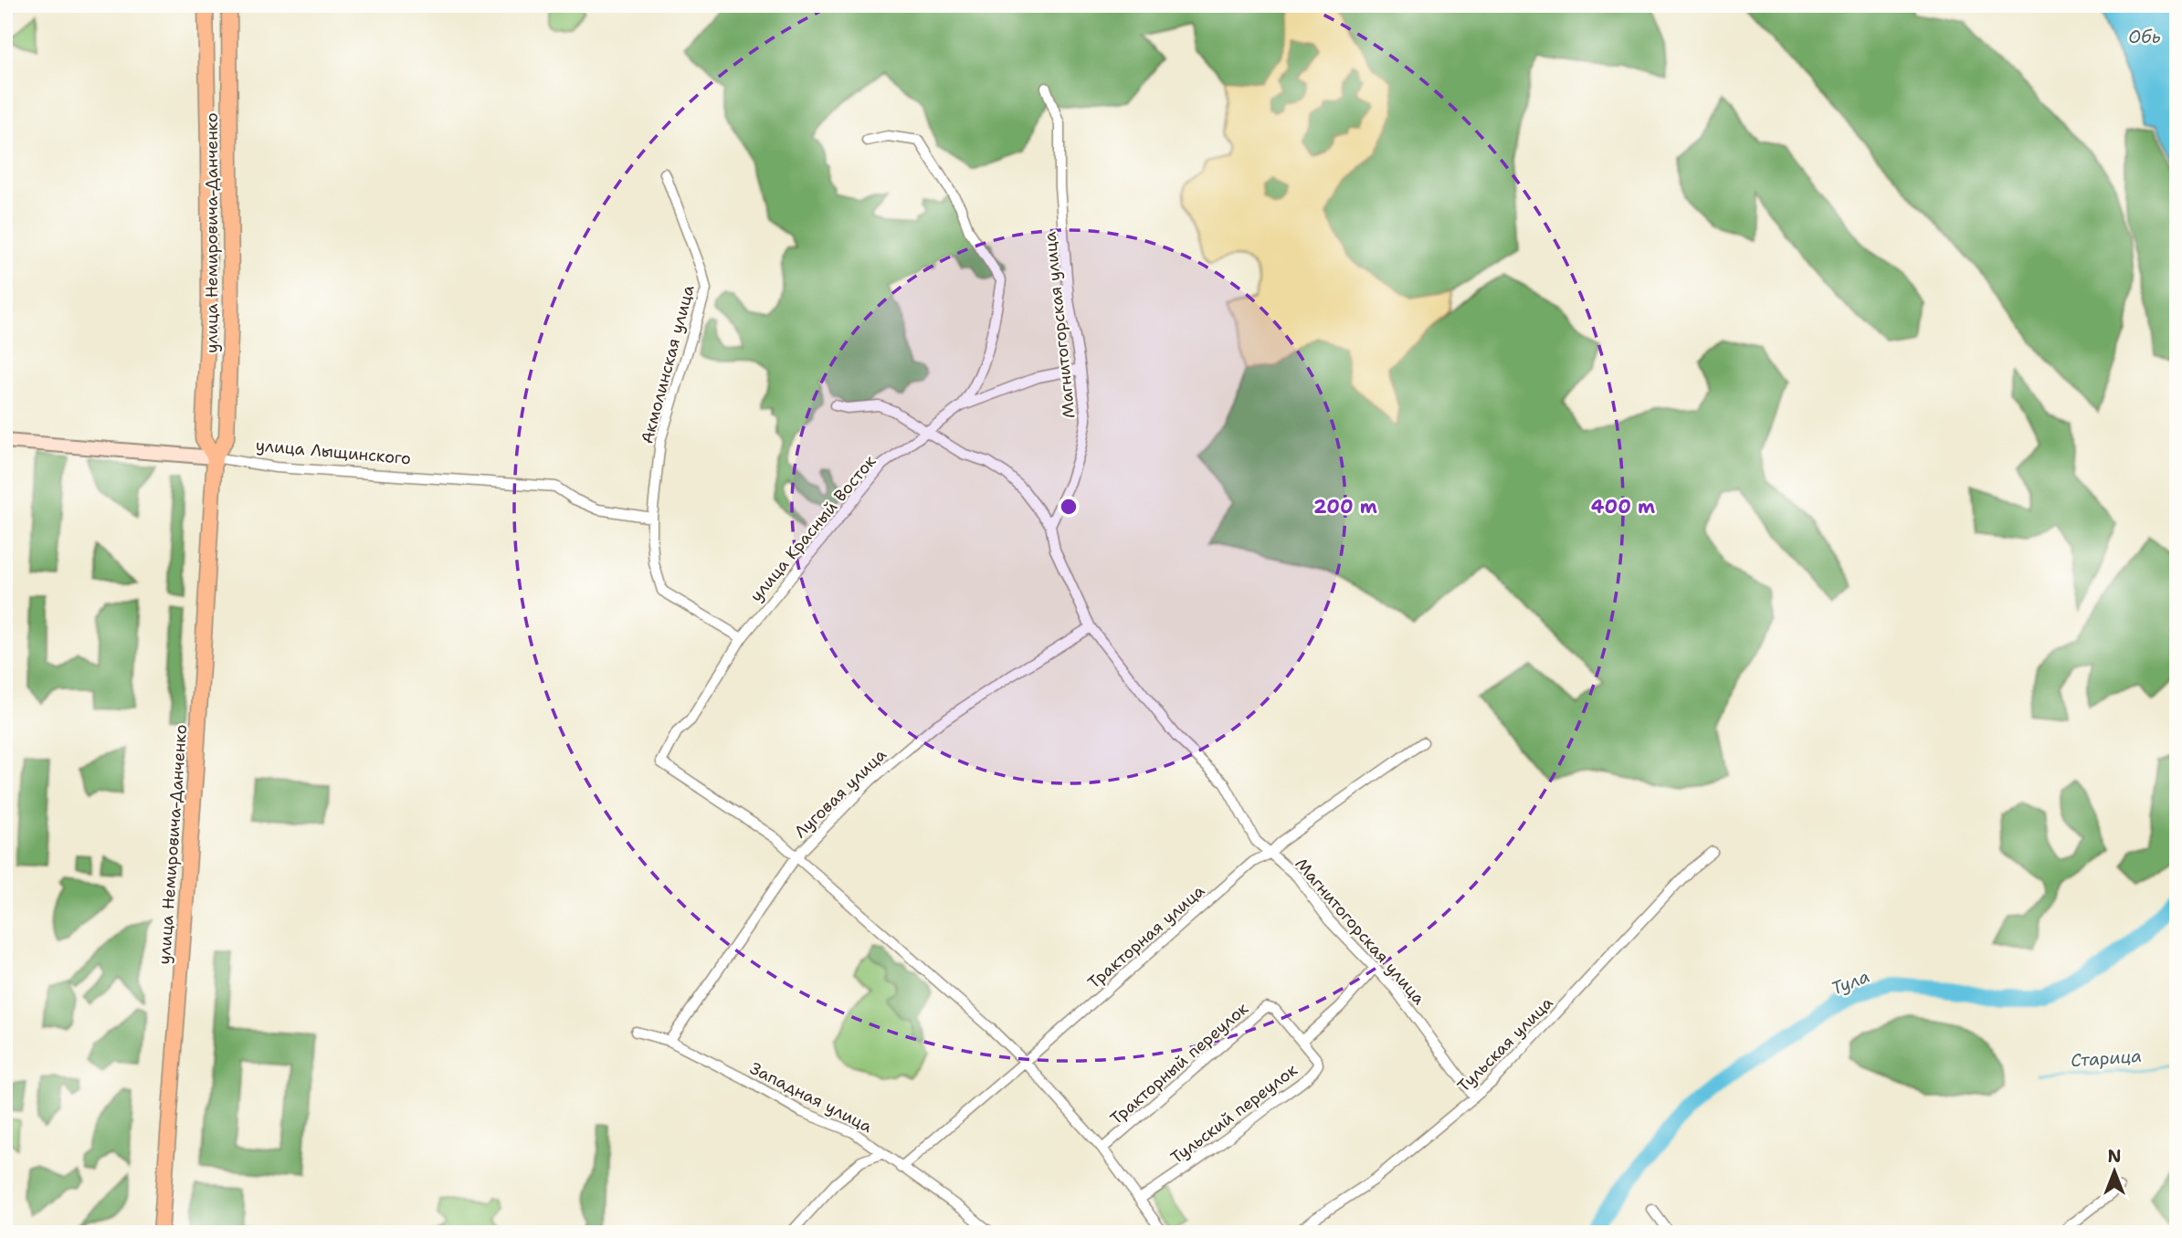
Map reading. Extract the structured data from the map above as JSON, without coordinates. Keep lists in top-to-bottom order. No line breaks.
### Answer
{"streets":{"main road":["улица Немировича-Данченко"],"street":["Магнитогорская улица","Акмолинская улица","улица Лыщинского","улица Красный Восток","Луговая улица","Тракторная улица","Тульская улица","Тракторный переулок","Западная улица","Тульский переулок"]},"crossings":[["улица Немировича-Данченко","улица Лыщинского"],["Магнитогорская улица","улица Красный Восток"],["Магнитогорская улица","Луговая улица"],["Магнитогорская улица","Тракторная улица"],["Магнитогорская улица","Тульская улица"],["Акмолинская улица","улица Лыщинского"],["Акмолинская улица","улица Красный Восток"],["улица Красный Восток","Луговая улица"],["Луговая улица","Западная улица"],["Тракторная улица","Западная улица"],["Тракторный переулок","Тульский переулок"]],"water":["Обь","Тула","Старица"],"north":"top","rings":["200 m","400 m"]}
